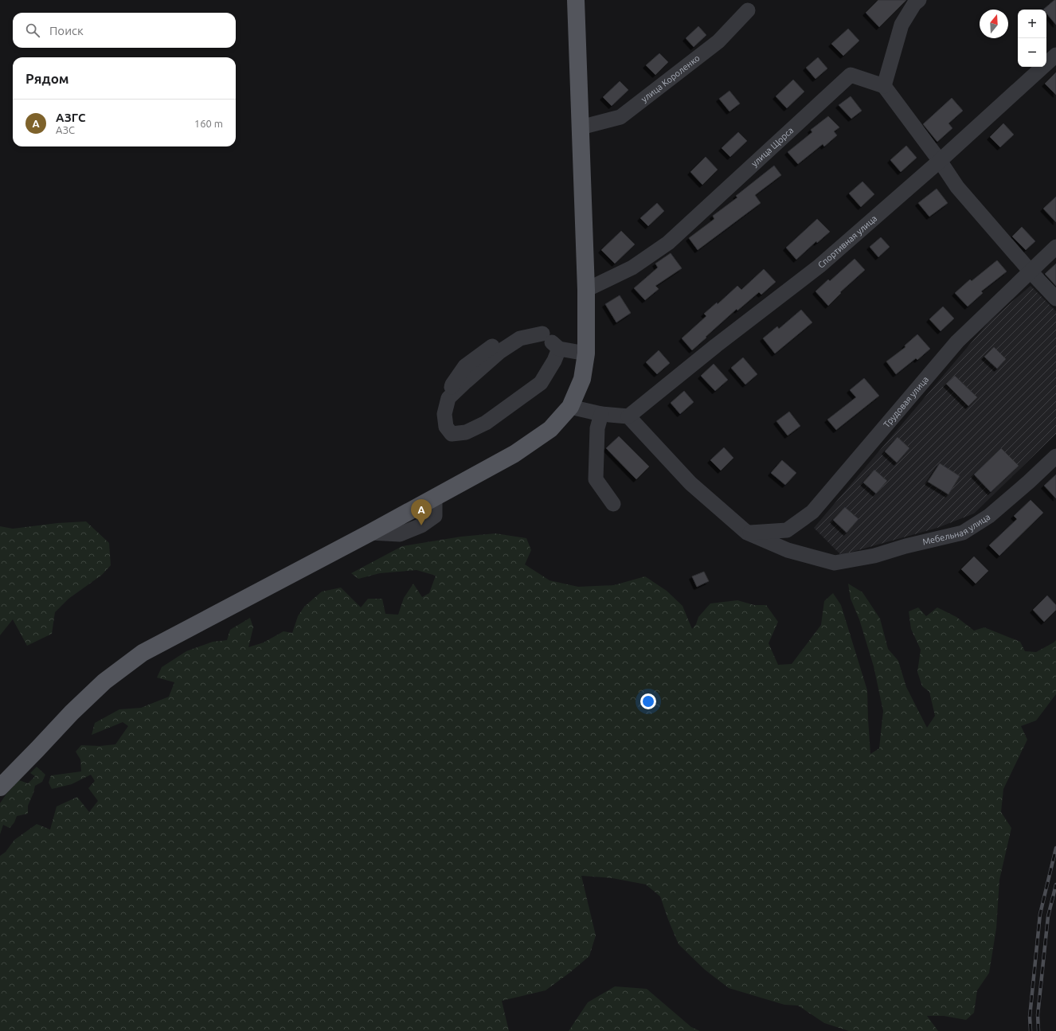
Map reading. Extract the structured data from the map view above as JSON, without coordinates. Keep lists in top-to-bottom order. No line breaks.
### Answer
{"streets":{"street":["улица Короленко","улица Щорса","Спортивная улица","Трудовая улица","Мебельная улица"]},"crossings":[["Трудовая улица","Мебельная улица"]],"north":"top","page":{"map_buttons":["+","−"],"search":"Поиск","heading":"Рядом","list":[{"mark":"A","name":"АЗГС","note":"АЗС","value":"160 m"}],"pins":"A"}}
